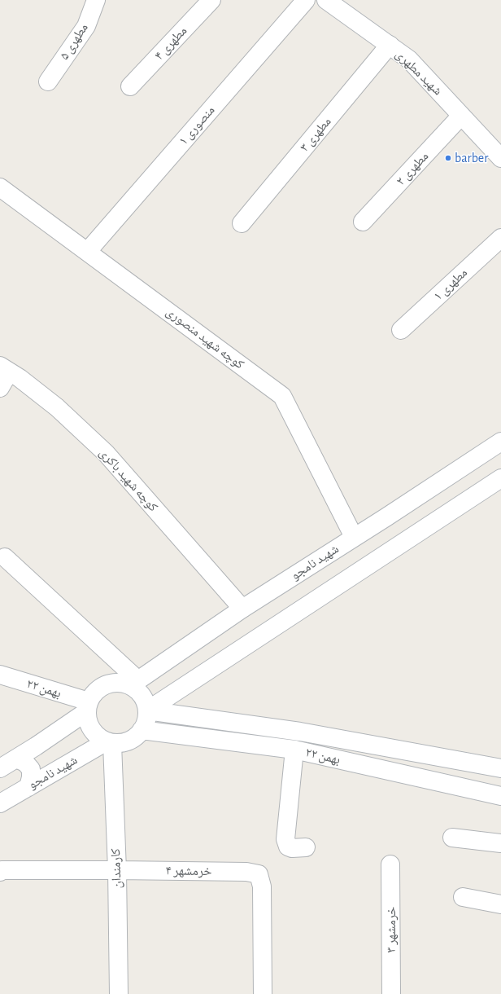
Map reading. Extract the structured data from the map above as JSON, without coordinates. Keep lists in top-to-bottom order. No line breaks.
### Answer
{"streets":{"street":["مطهری ۵","مطهری ۴","شهید مطهری","منصوری ۱","مطهری ۳","مطهری ۲","مطهری ۱","کوچه شهید منصوری","کوچه شهید باکری","شهید نامجو","۲۲ بهمن","کارمندان","خرمشهر ۴","خرمشهر ۳"]},"crossings":[["شهید مطهری","مطهری ۳"],["شهید مطهری","مطهری ۲"],["منصوری ۱","کوچه شهید منصوری"],["کوچه شهید منصوری","شهید نامجو"],["کوچه شهید باکری","شهید نامجو"],["شهید نامجو","۲۲ بهمن"],["شهید نامجو","کارمندان"],["۲۲ بهمن","کارمندان"],["کارمندان","خرمشهر ۴"]],"places":["barber"]}
